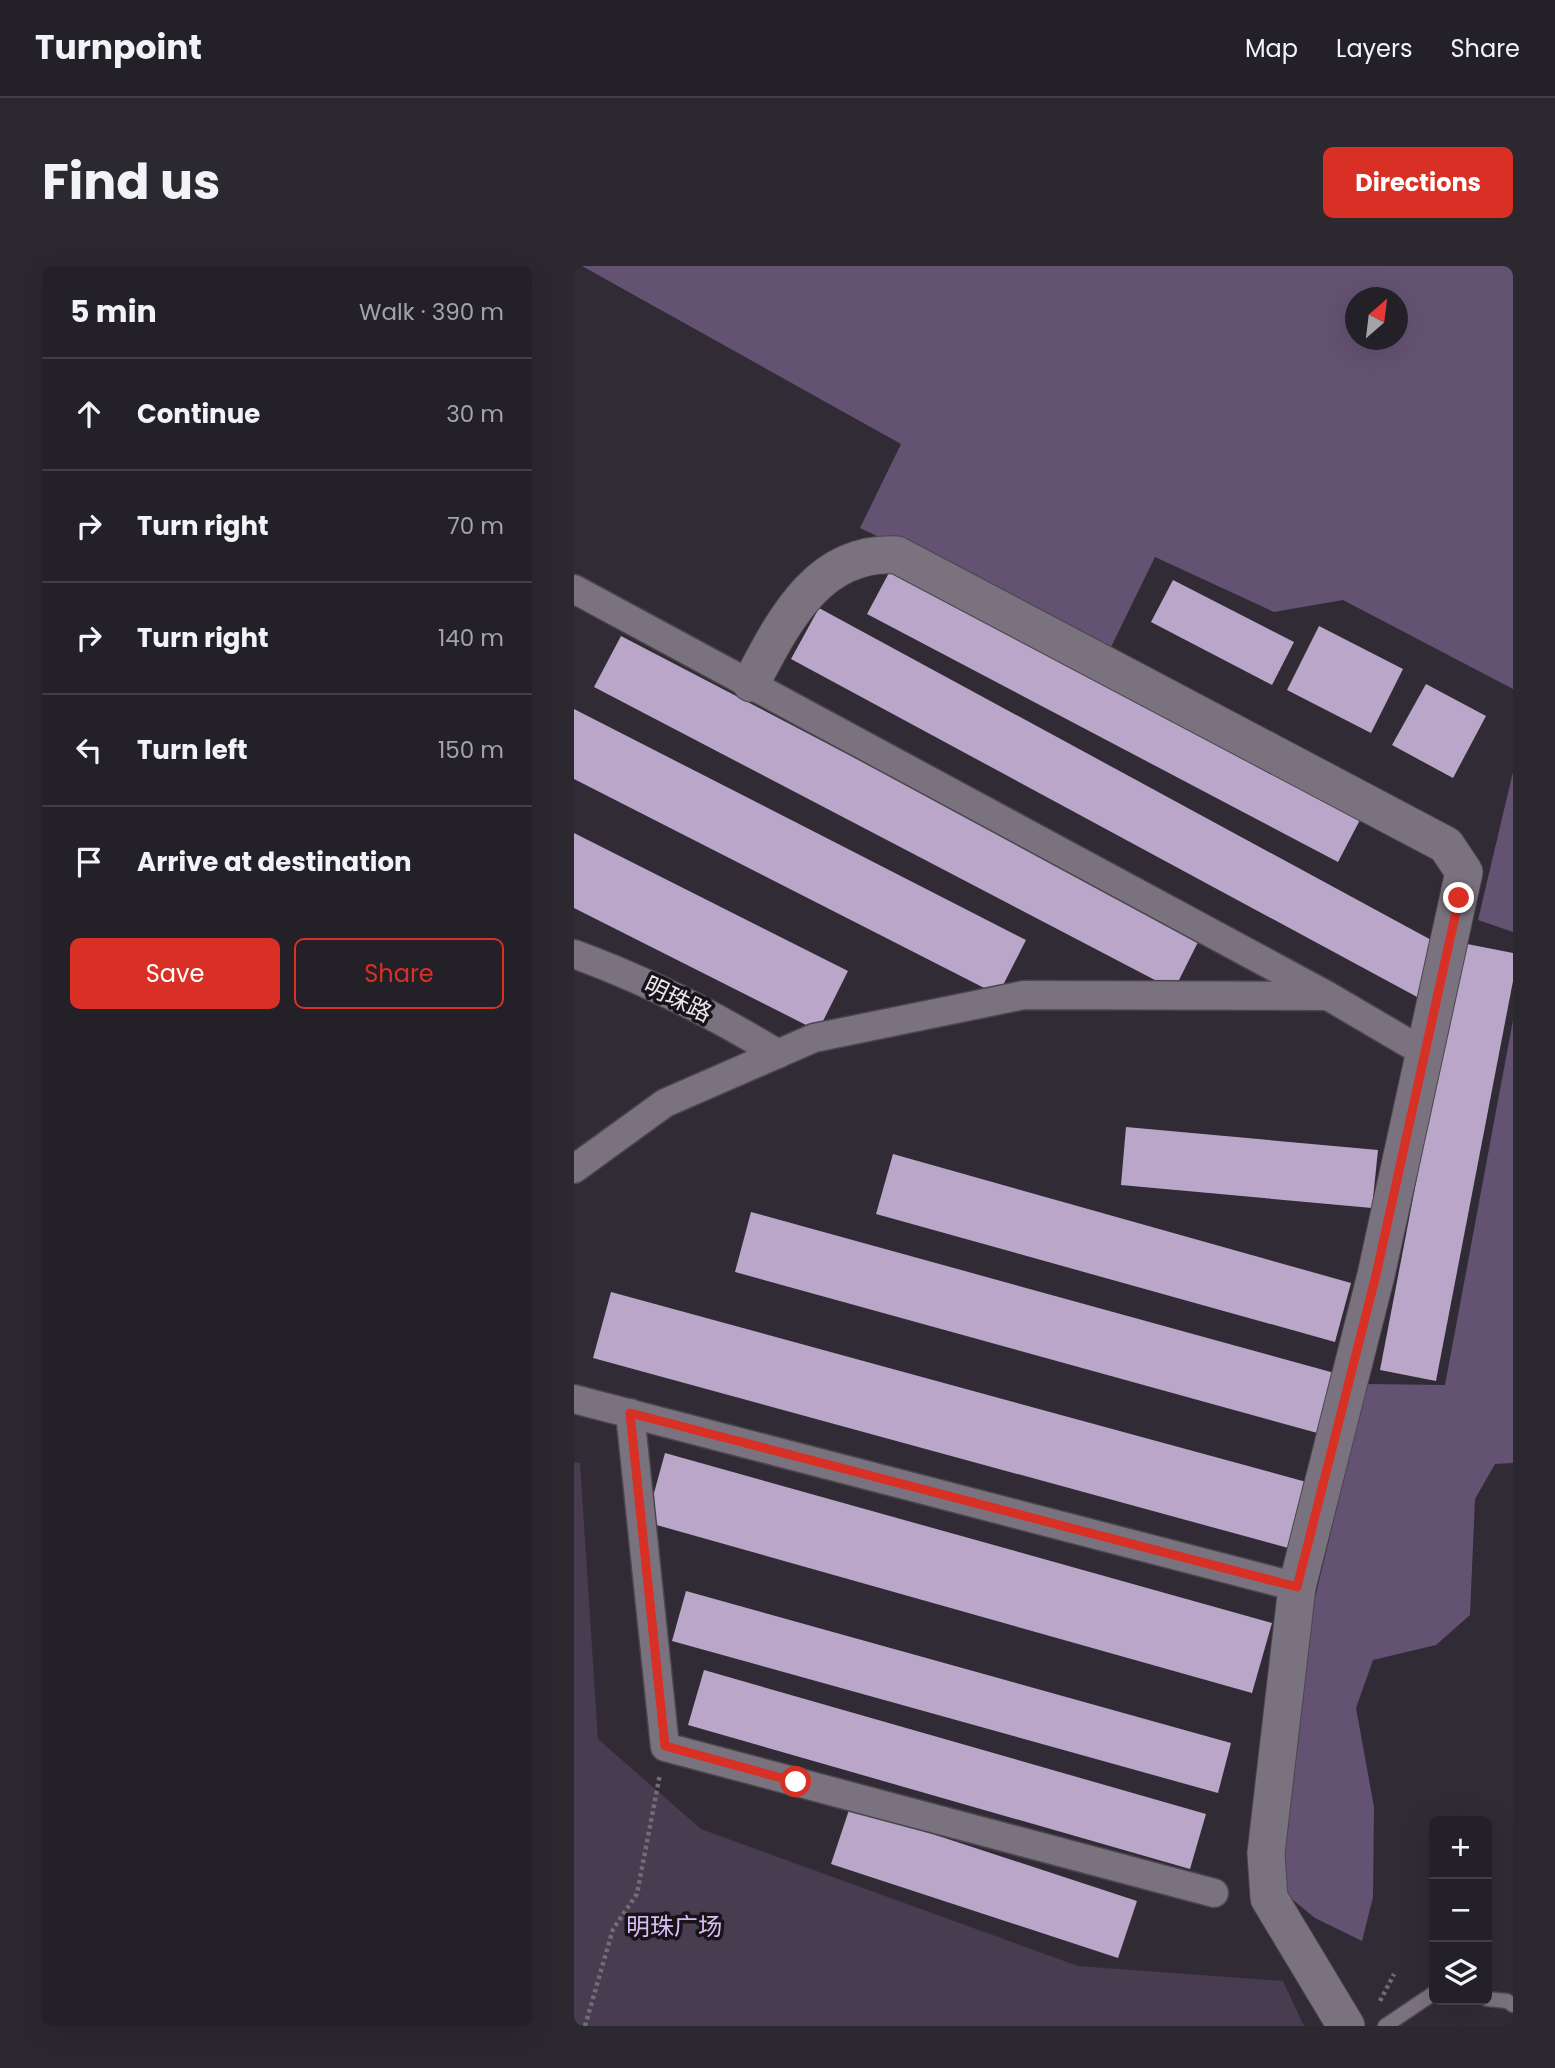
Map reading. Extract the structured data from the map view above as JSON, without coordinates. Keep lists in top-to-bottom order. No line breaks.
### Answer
{"streets":{"street":["明珠路"]},"parks":["明珠广场"],"north":"top right","page":{"header":"Turnpoint","nav":["Map","Layers","Share"],"title":"Find us","buttons":["Directions",["Save","Share"]],"heading":["5 min","Walk · 390 m"],"list":[["Continue","30 m"],["Turn right","70 m"],["Turn right","140 m"],["Turn left","150 m"],"Arrive at destination"],"map_buttons":["+","−"]}}
